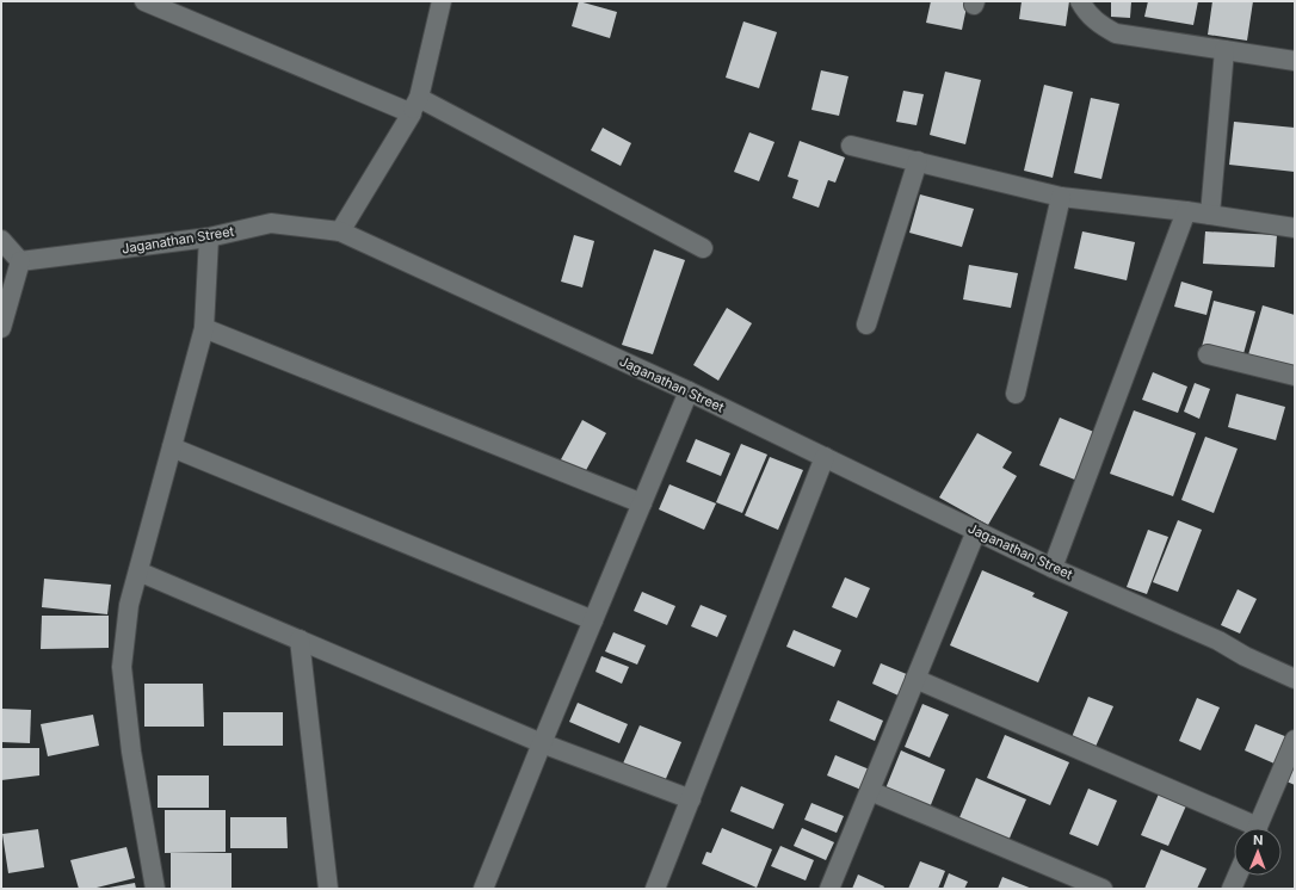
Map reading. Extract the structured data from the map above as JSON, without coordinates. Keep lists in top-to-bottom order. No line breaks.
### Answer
{"streets":{"street":["Jaganathan Street"]},"north":"top"}
